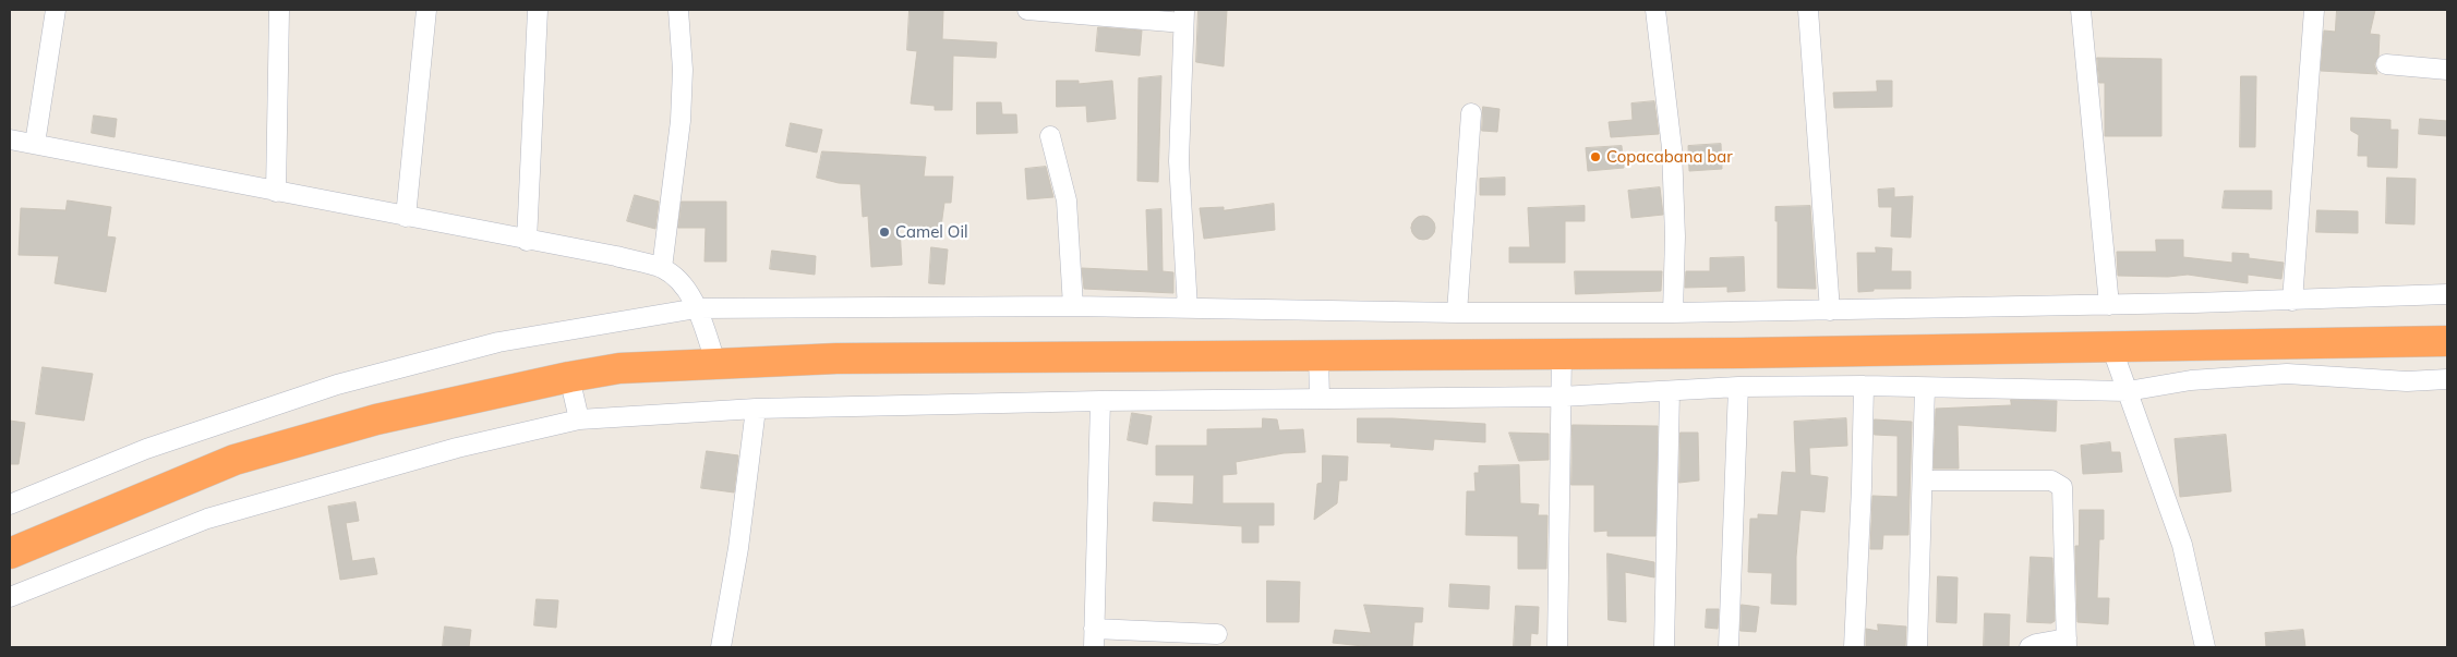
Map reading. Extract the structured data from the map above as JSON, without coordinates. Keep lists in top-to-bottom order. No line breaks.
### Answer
{"places":["Copacabana bar","Camel Oil"]}
